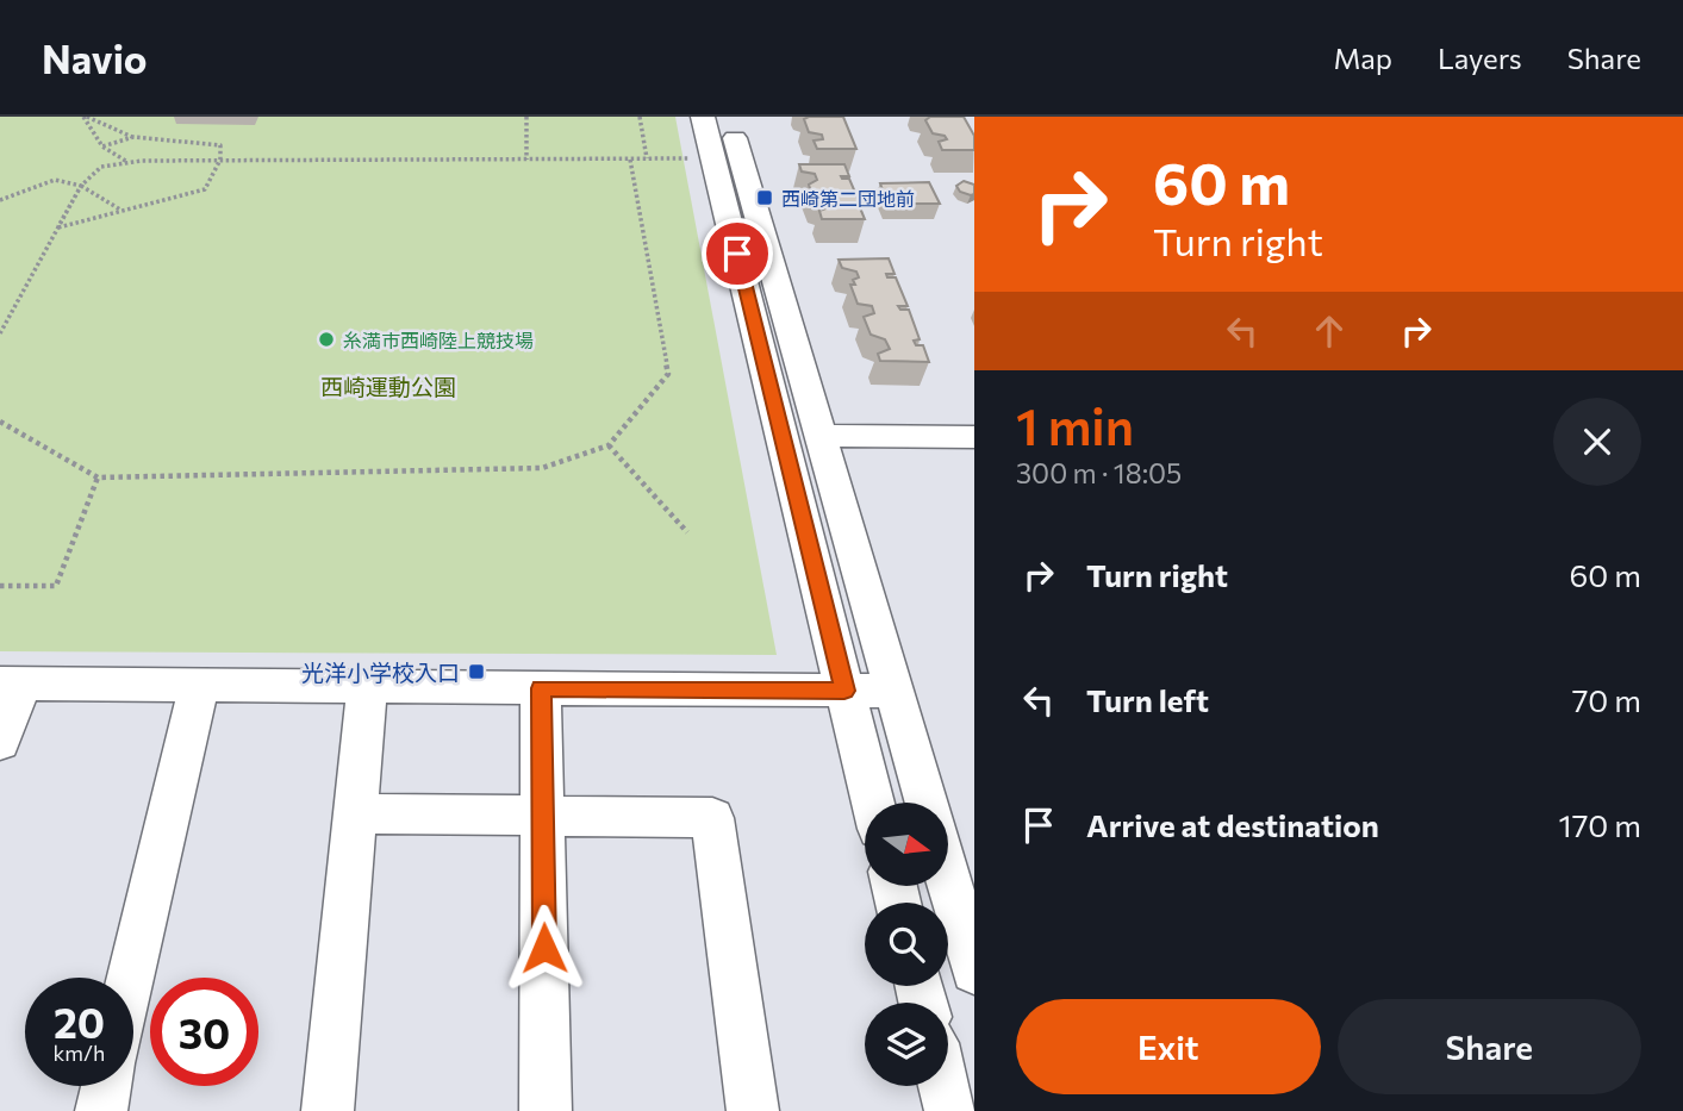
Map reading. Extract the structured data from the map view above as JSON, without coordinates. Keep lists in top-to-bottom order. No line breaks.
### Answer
{"parks":["西崎運動公園"],"places":{"transit":["西崎第二団地前","光洋小学校入口"],"other":["糸満市西崎陸上競技場"]},"north":"right","page":{"header":"Navio","nav":["Map","Layers","Share"],"turn":["60 m","Turn right"],"heading":["1 min","300 m · 18:05"],"list":[{"name":"Turn right","value":"60 m"},{"name":"Turn left","value":"70 m"},{"name":"Arrive at destination","value":"170 m"}],"speed":"20 km/h","limit":"30","buttons":["Exit","Share"]}}
